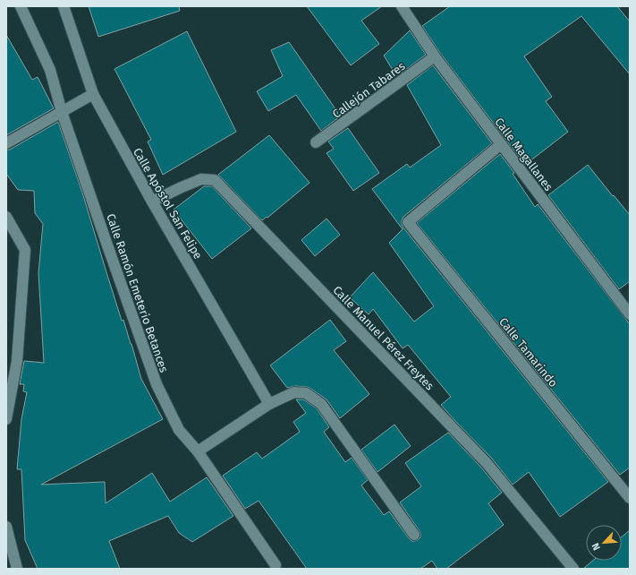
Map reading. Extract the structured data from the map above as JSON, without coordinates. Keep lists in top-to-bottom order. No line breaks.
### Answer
{"streets":{"street":["Callejón Tabares","Calle Magallanes","Calle Apóstol San Felipe","Calle Ramón Emeterio Betances","Calle Manuel Pérez Freytes","Calle Tamarindo"]},"crossings":[["Callejón Tabares","Calle Magallanes"],["Calle Magallanes","Calle Tamarindo"],["Calle Apóstol San Felipe","Calle Manuel Pérez Freytes"]],"north":"bottom left"}
